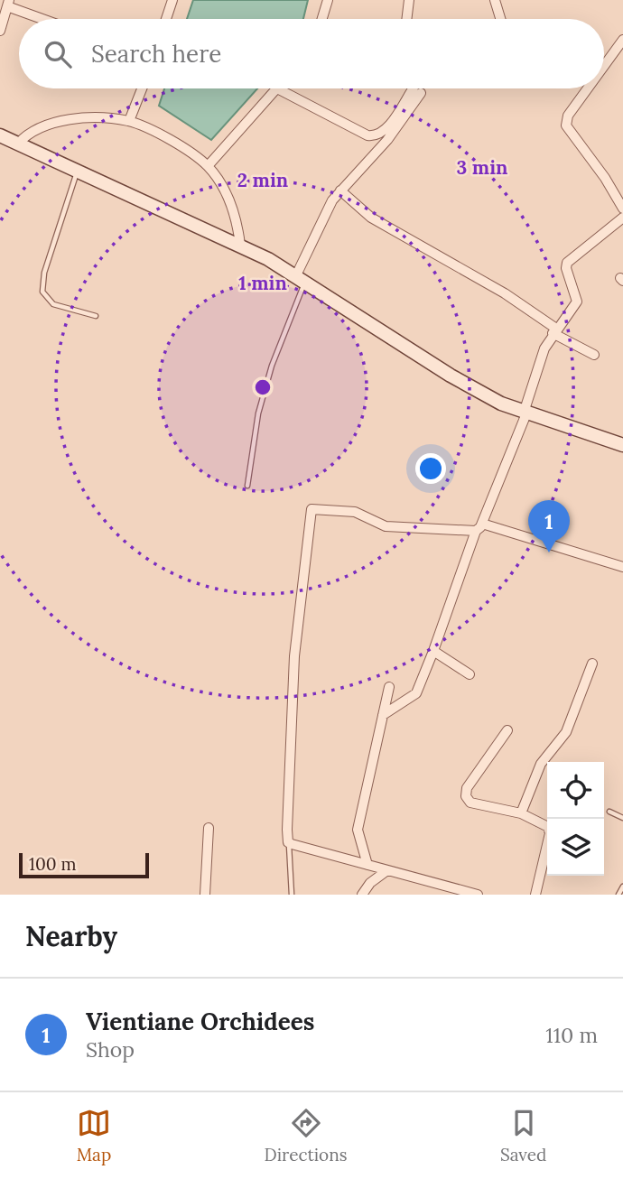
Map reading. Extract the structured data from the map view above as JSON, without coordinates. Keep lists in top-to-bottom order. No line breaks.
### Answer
{"scale_bar":"100 m","page":{"search":"Search here","pins":"1","scale":"100 m","heading":"Nearby","list":[{"mark":"1","name":"Vientiane Orchidees","note":"Shop","value":"110 m"}],"nav":["Map","Directions","Saved"]},"rings":["3 min","2 min","1 min"]}
